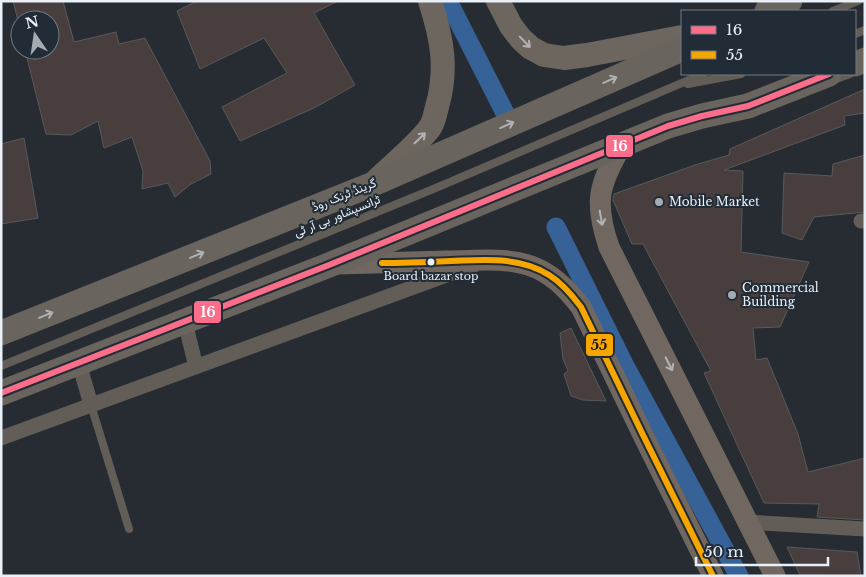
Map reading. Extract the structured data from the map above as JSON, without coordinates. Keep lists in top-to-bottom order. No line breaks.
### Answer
{"streets":{"highway":["گرینڈ ٹرنک روڈ"],"lane":["ٹرانسپشاور بی آر ٹی"]},"places":["Mobile Market","Board bazar stop","Commercial Building"],"lines":["transit line 16","transit line 55"],"legend":["16","55"],"scale_bar":"50 m","north":"top"}
